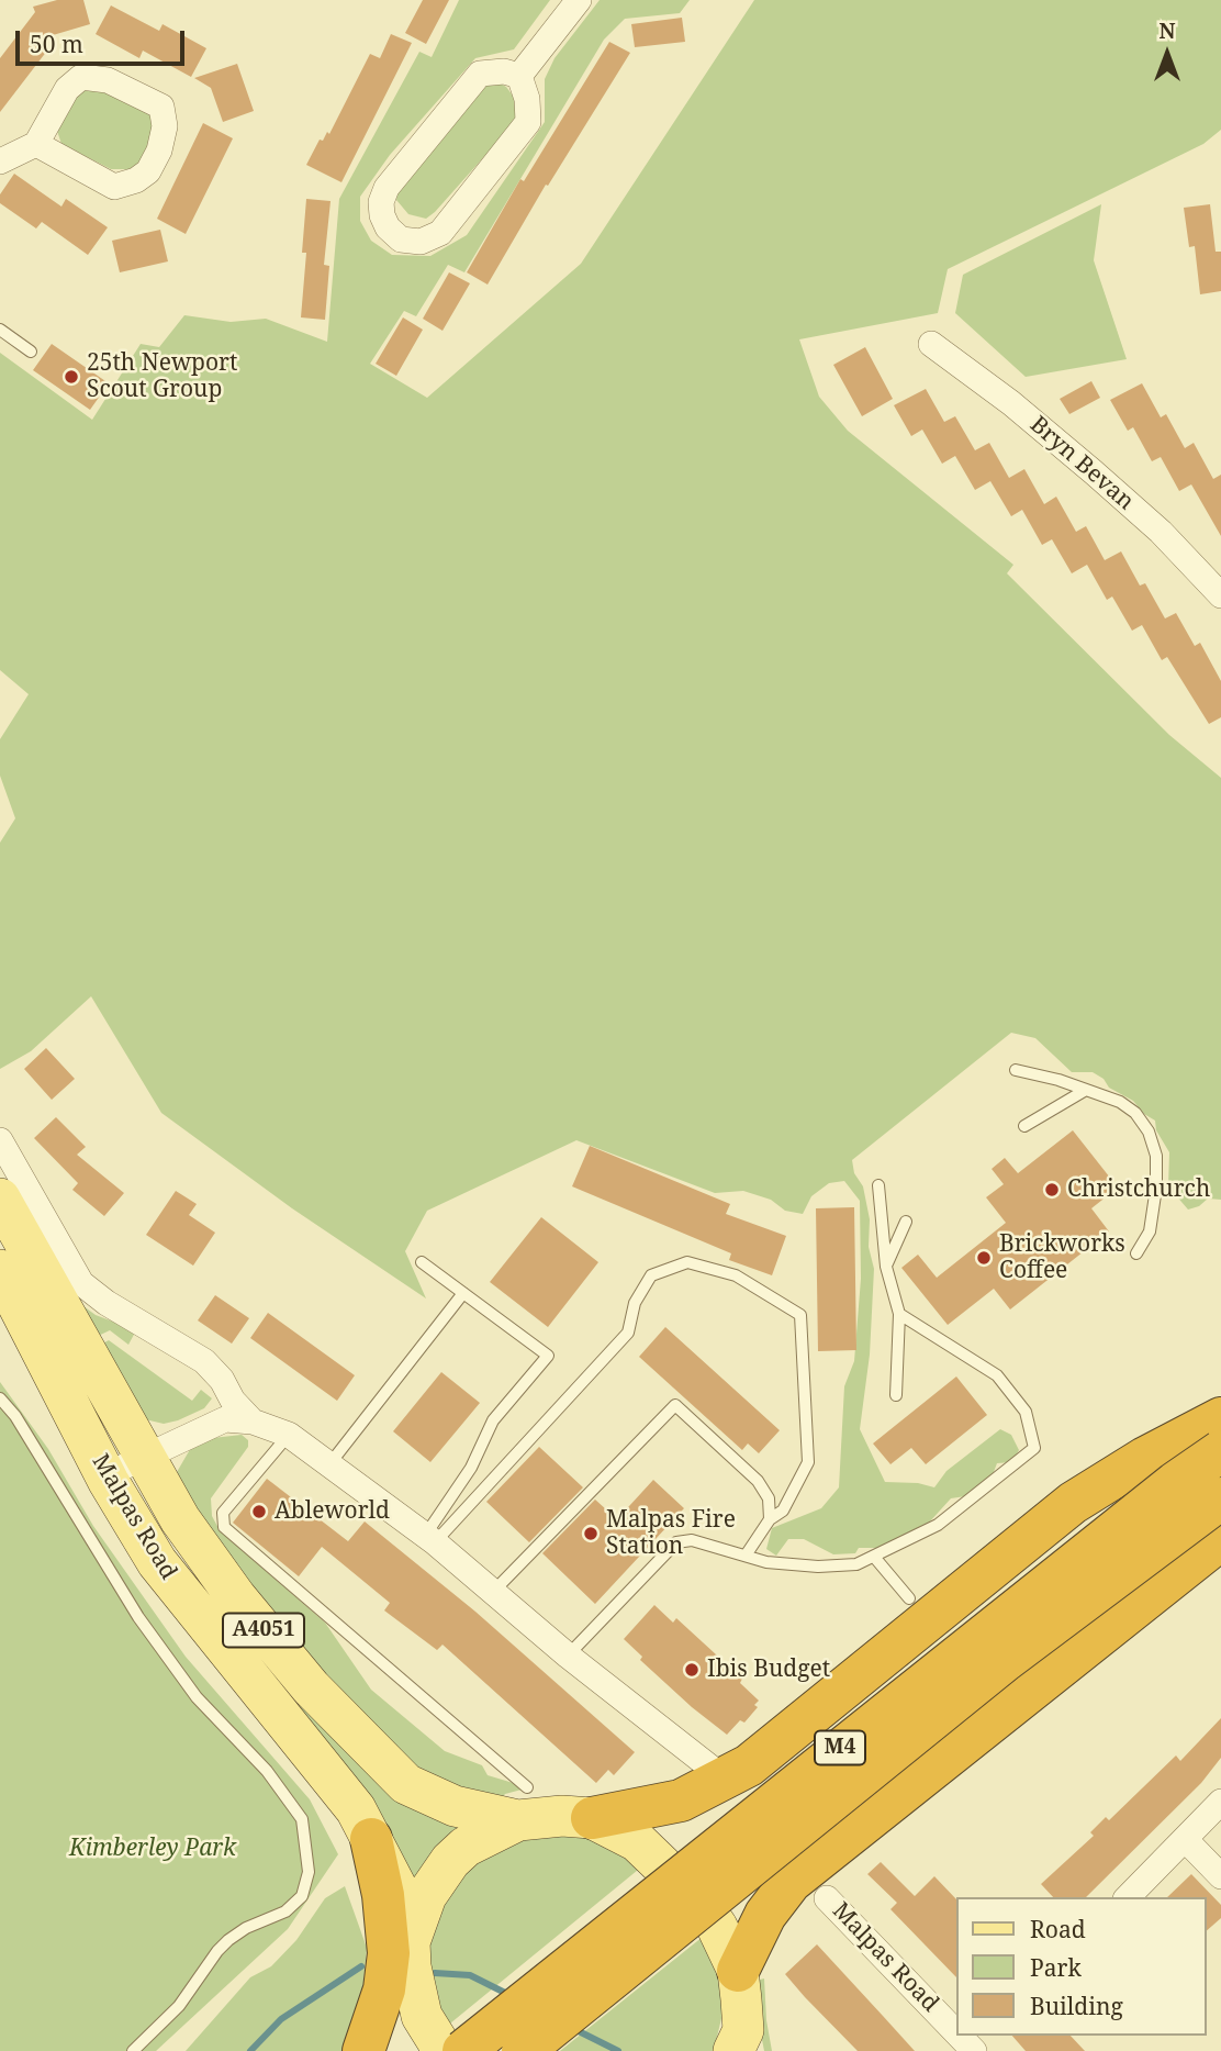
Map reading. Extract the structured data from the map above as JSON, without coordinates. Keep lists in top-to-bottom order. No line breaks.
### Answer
{"streets":{"highway":["M4"],"main road":["Malpas Road","A4051"],"street":["Bryn Bevan"]},"parks":["Kimberley Park"],"places":["25th Newport Scout Group","Christchurch","Brickworks Coffee","Ableworld","Malpas Fire Station","Ibis Budget"],"legend":["Road","Park","Building"],"scale_bar":"50 m","north":"top"}
